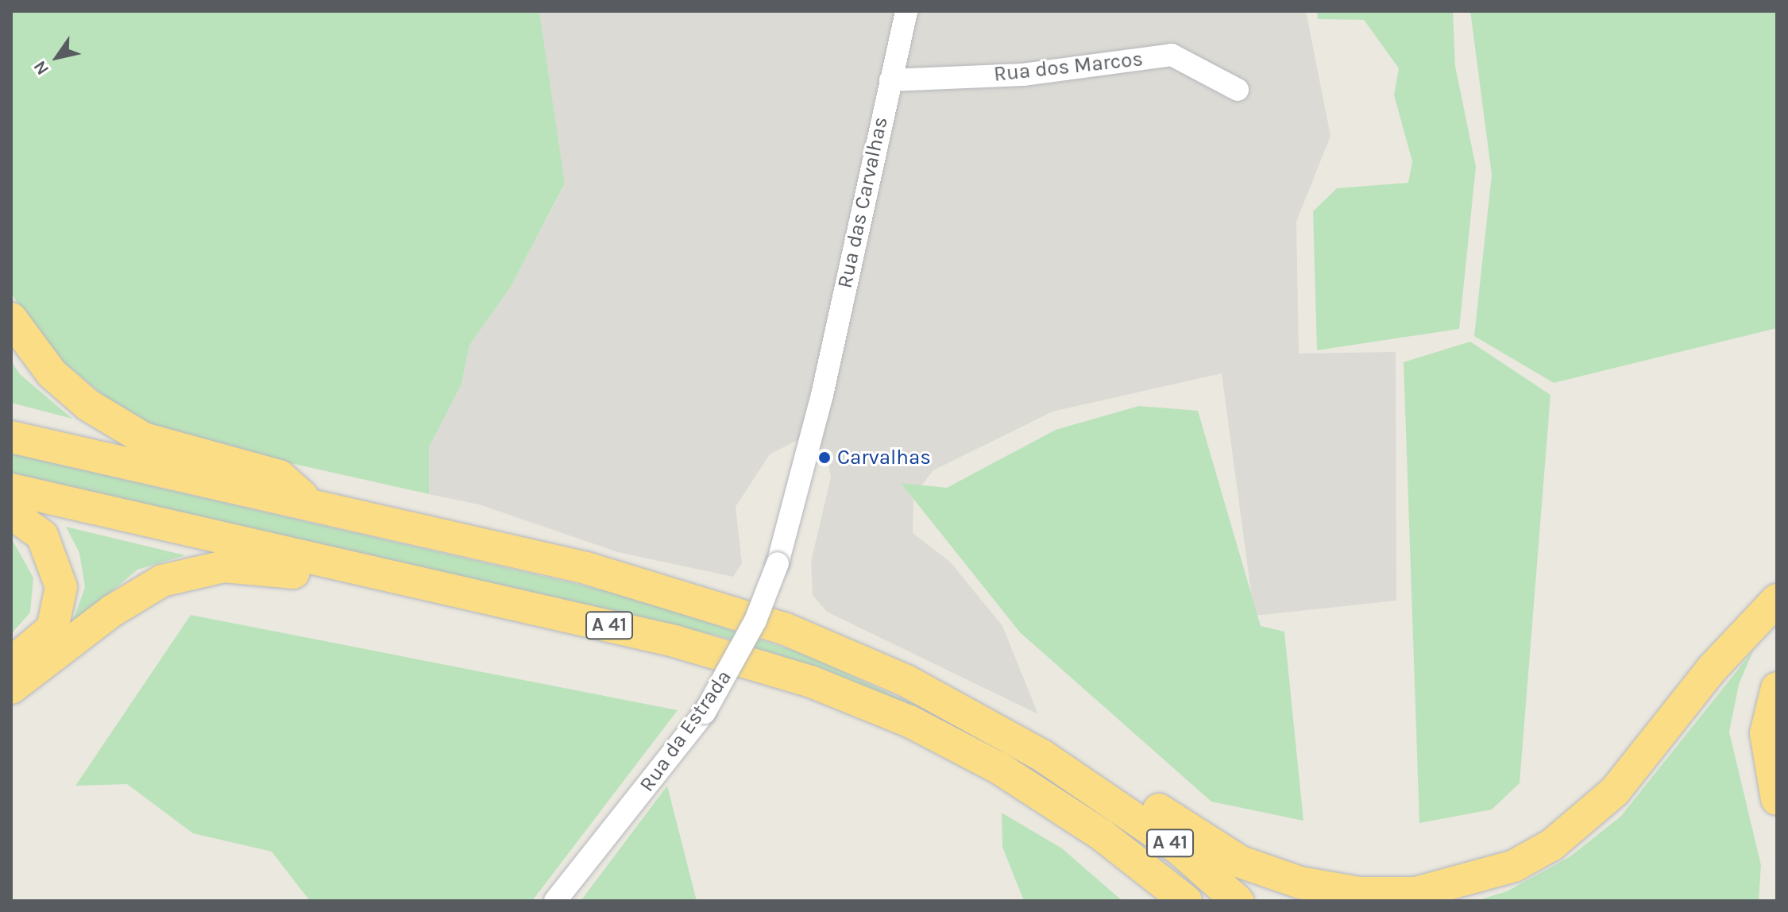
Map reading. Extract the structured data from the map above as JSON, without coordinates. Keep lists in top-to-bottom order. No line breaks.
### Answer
{"streets":{"highway":["A 41"],"street":["Rua dos Marcos","Rua das Carvalhas","Rua da Estrada"]},"crossings":[["Rua dos Marcos","Rua das Carvalhas"],["Rua das Carvalhas","Rua da Estrada"]],"places":["Carvalhas"],"north":"bottom left"}
